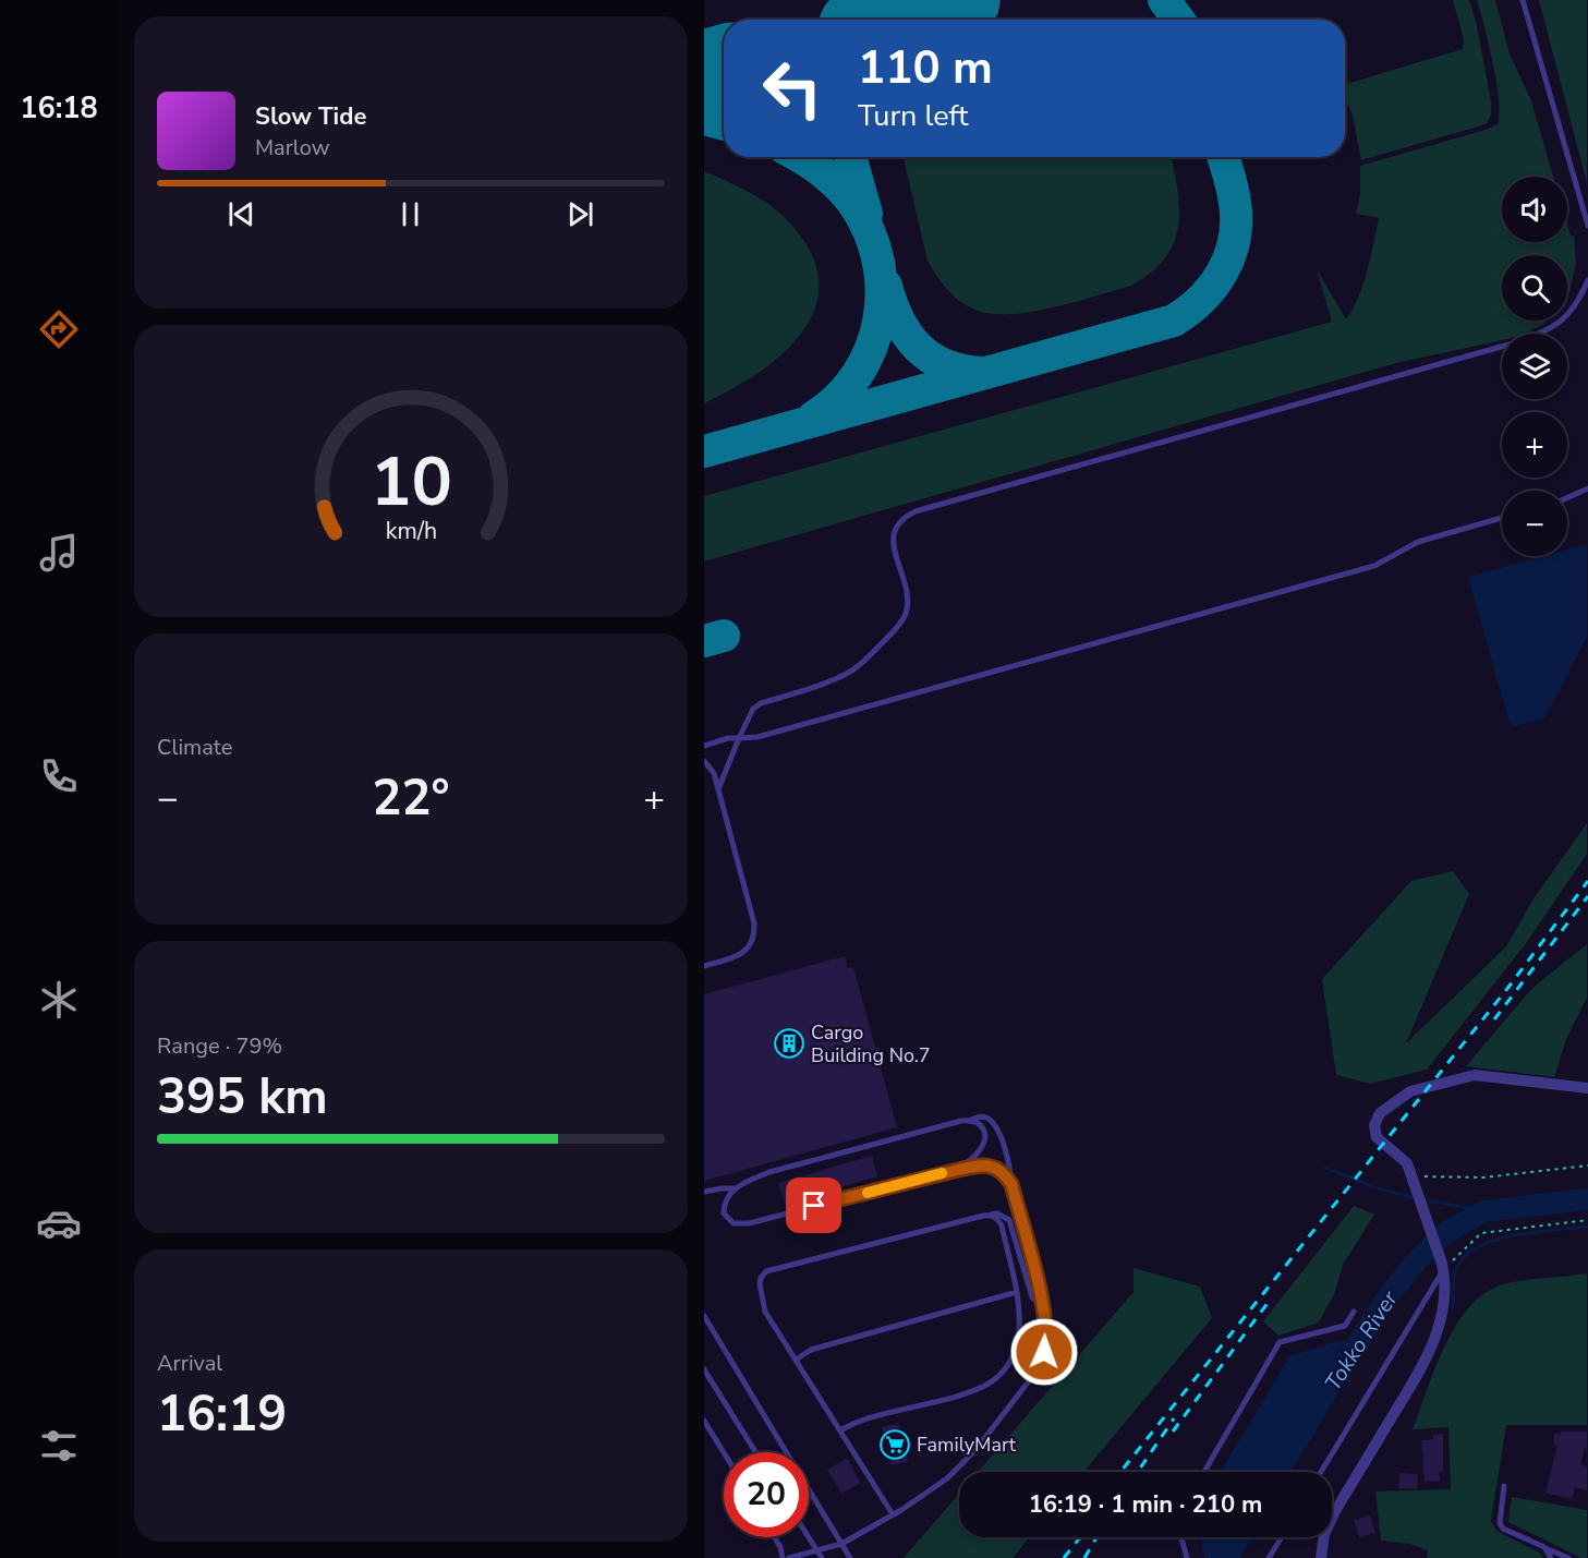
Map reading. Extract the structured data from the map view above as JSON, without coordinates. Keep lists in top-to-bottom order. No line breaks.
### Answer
{"water":["Tokko River"],"places":{"building":["Cargo Building No.7"],"supermarket":["FamilyMart"]},"page":{"tabs":"16:18","turn":["110 m","Turn left"],"song":["Slow Tide","Marlow"],"map_buttons":["+","−"],"tile":["Climate",["Range · 79%","395 km"],["Arrival","16:19"]],"heat":["−","22°","+"],"limit":"20","trip":"16:19 · 1 min · 210 m","gauge":["10","km/h"]}}
